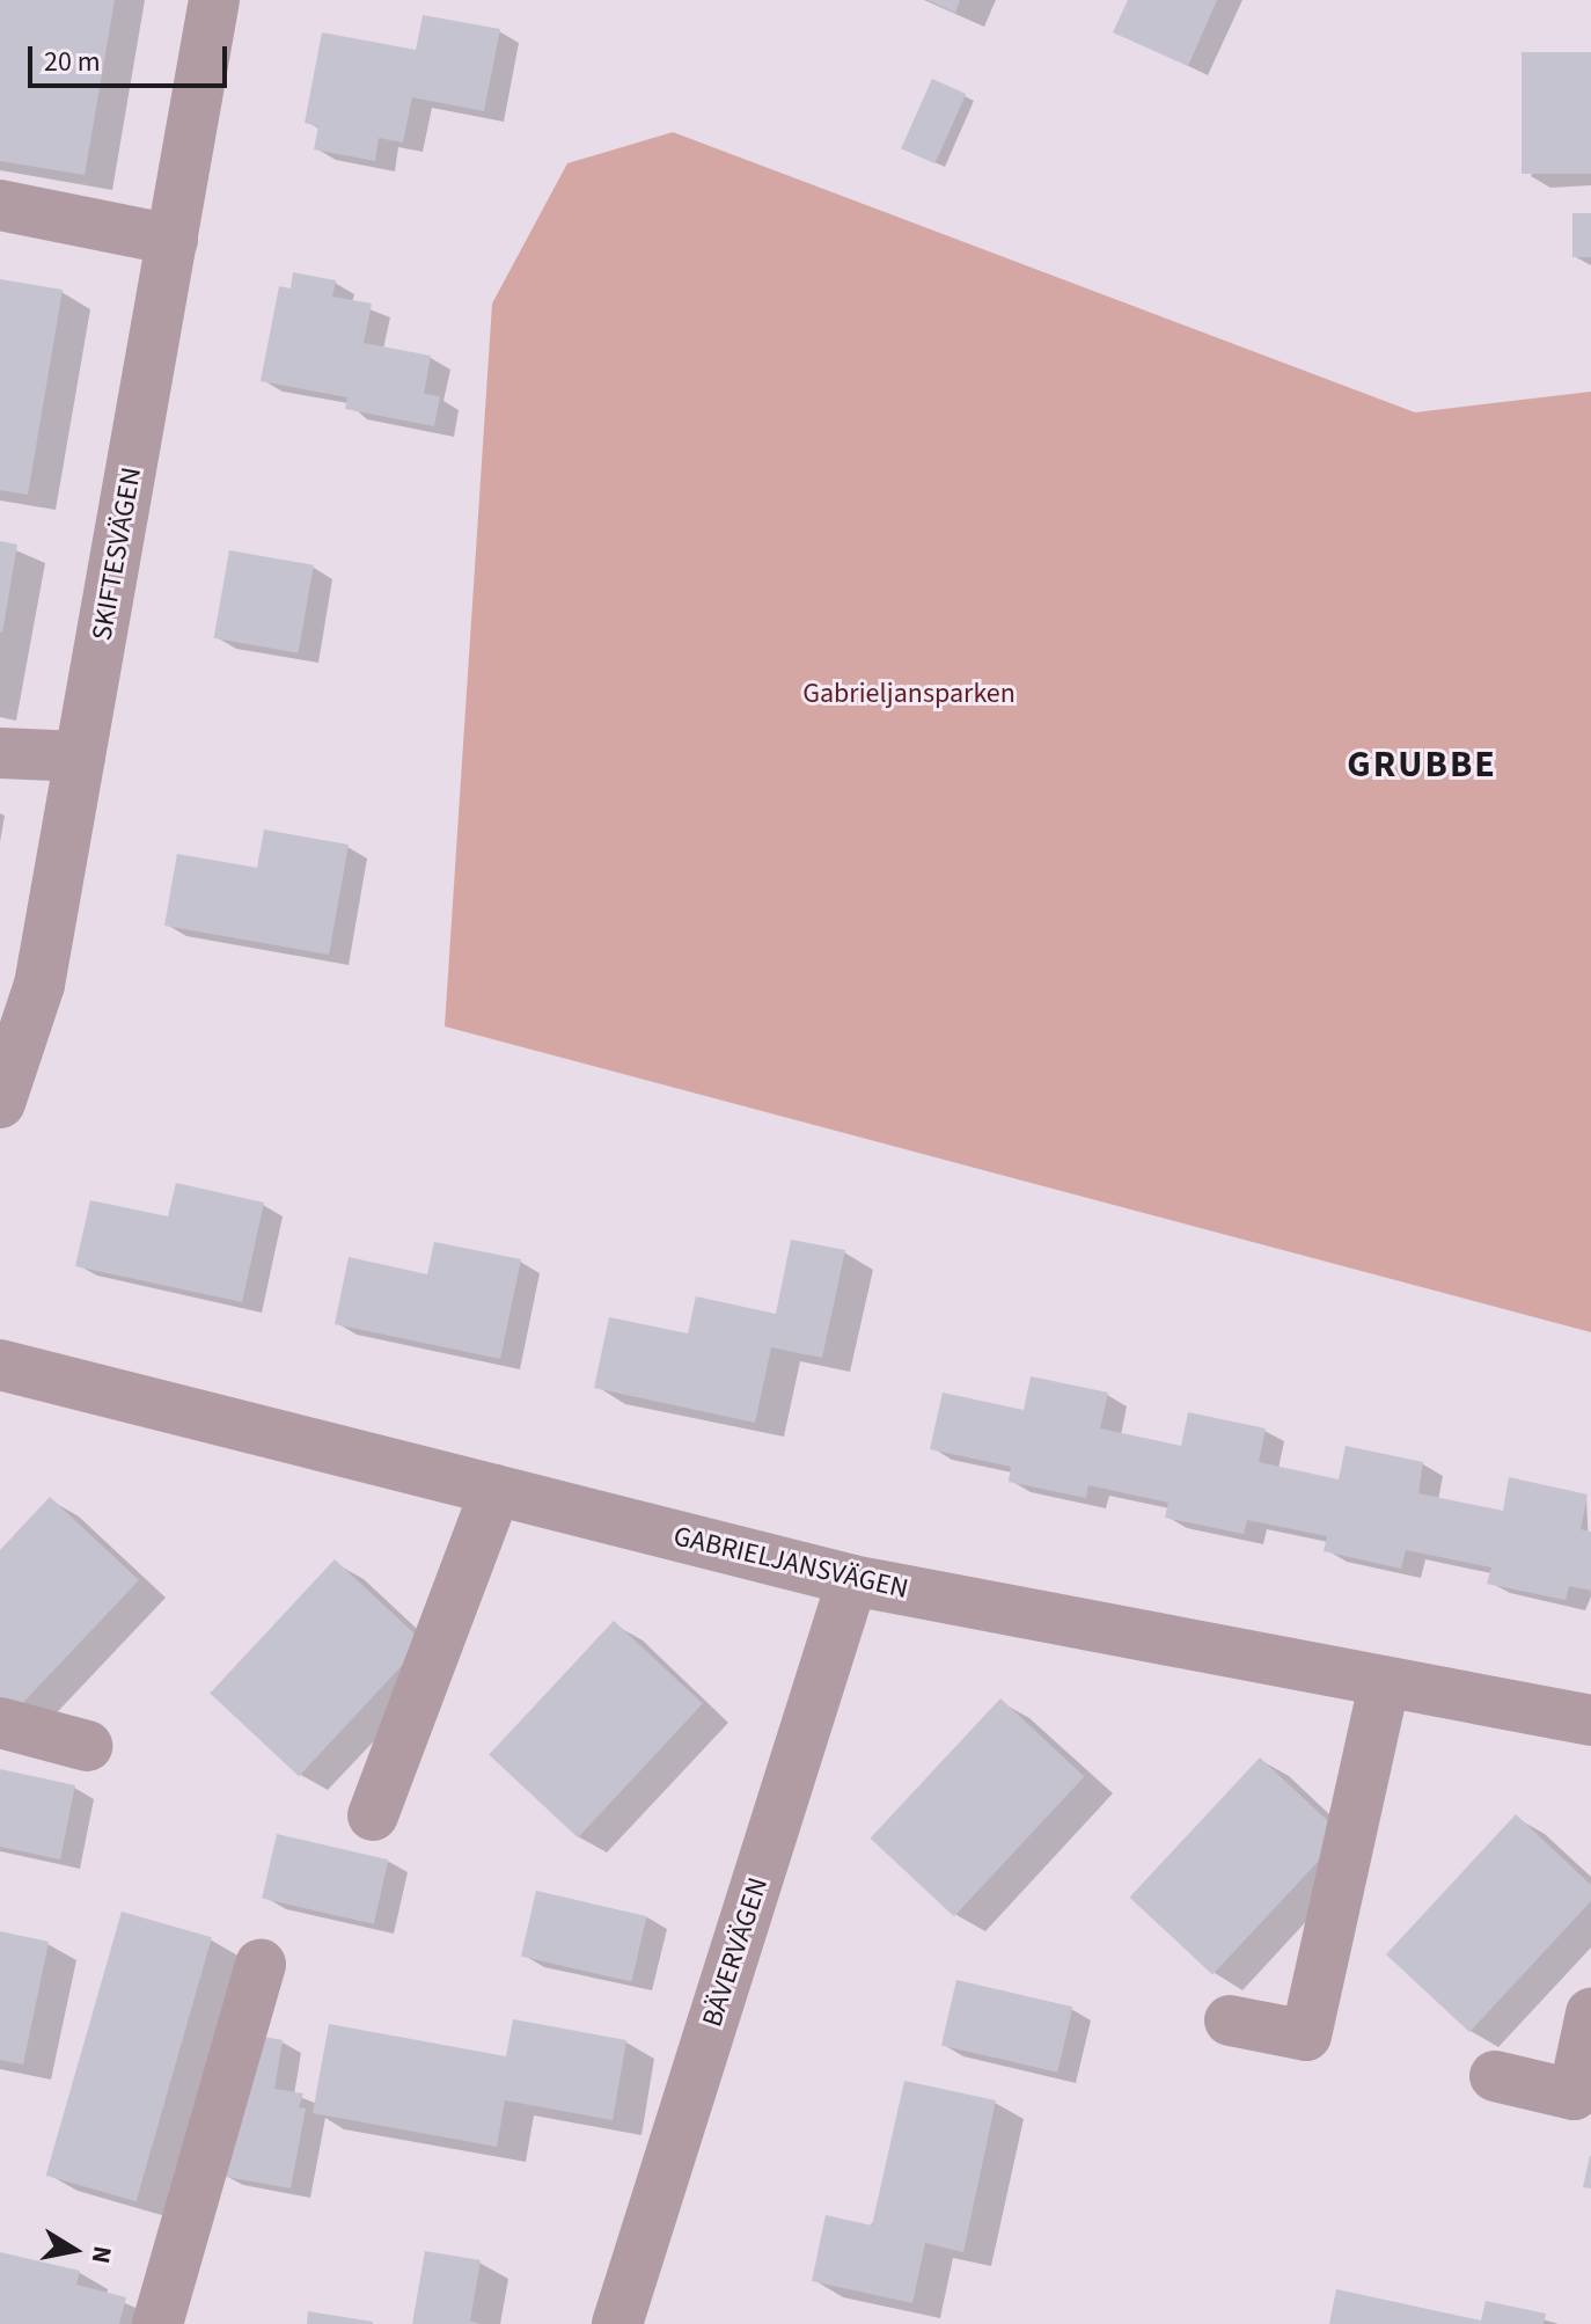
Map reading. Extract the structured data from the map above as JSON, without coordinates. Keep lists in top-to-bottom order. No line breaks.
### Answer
{"streets":{"street":["SKIFTESVÄGEN","GABRIELJANSVÄGEN","BÄVERVÄGEN"]},"crossings":[["GABRIELJANSVÄGEN","BÄVERVÄGEN"]],"districts":["GRUBBE"],"parks":["Gabrieljansparken"],"scale_bar":"20 m","north":"right"}
